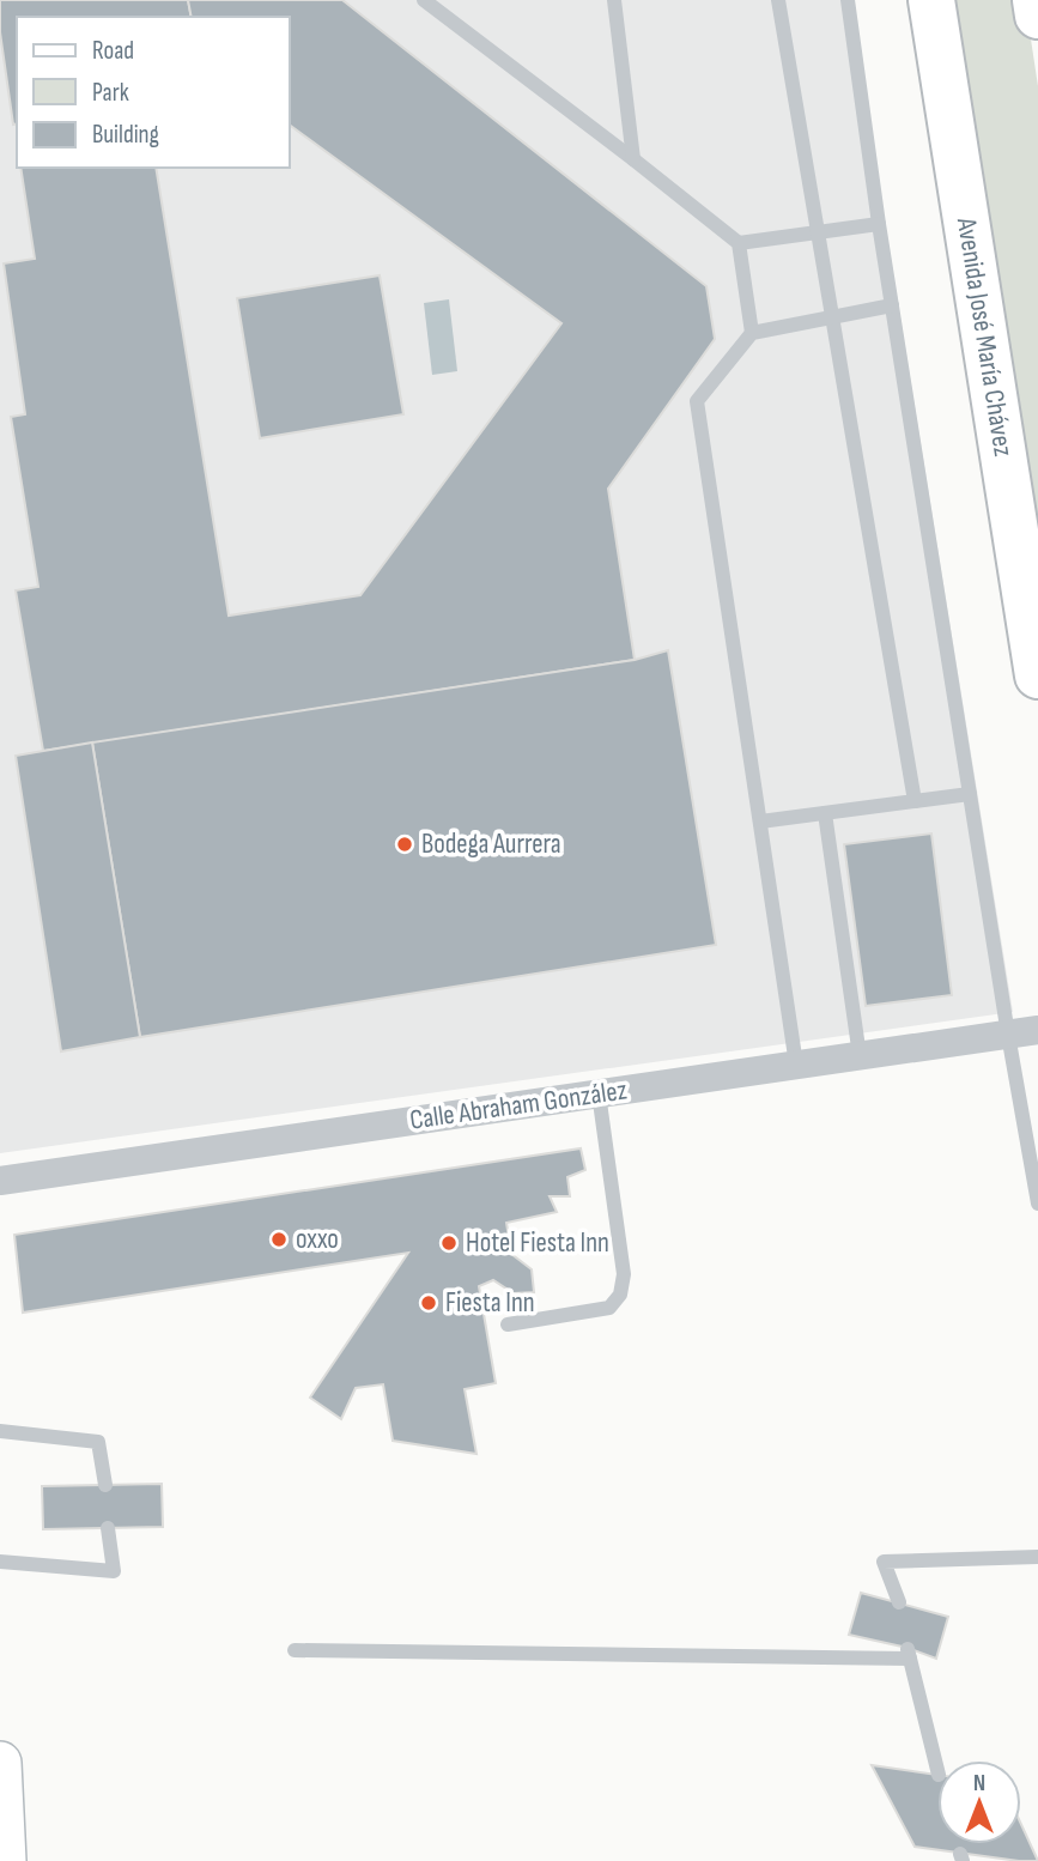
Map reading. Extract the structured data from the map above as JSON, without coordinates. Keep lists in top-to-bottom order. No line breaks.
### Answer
{"streets":{"main road":["Avenida José María Chávez"],"street":["Calle Abraham González"]},"places":["Bodega Aurrera","oxxo","Hotel Fiesta Inn","Fiesta Inn"],"legend":["Road","Park","Building"],"north":"top"}
